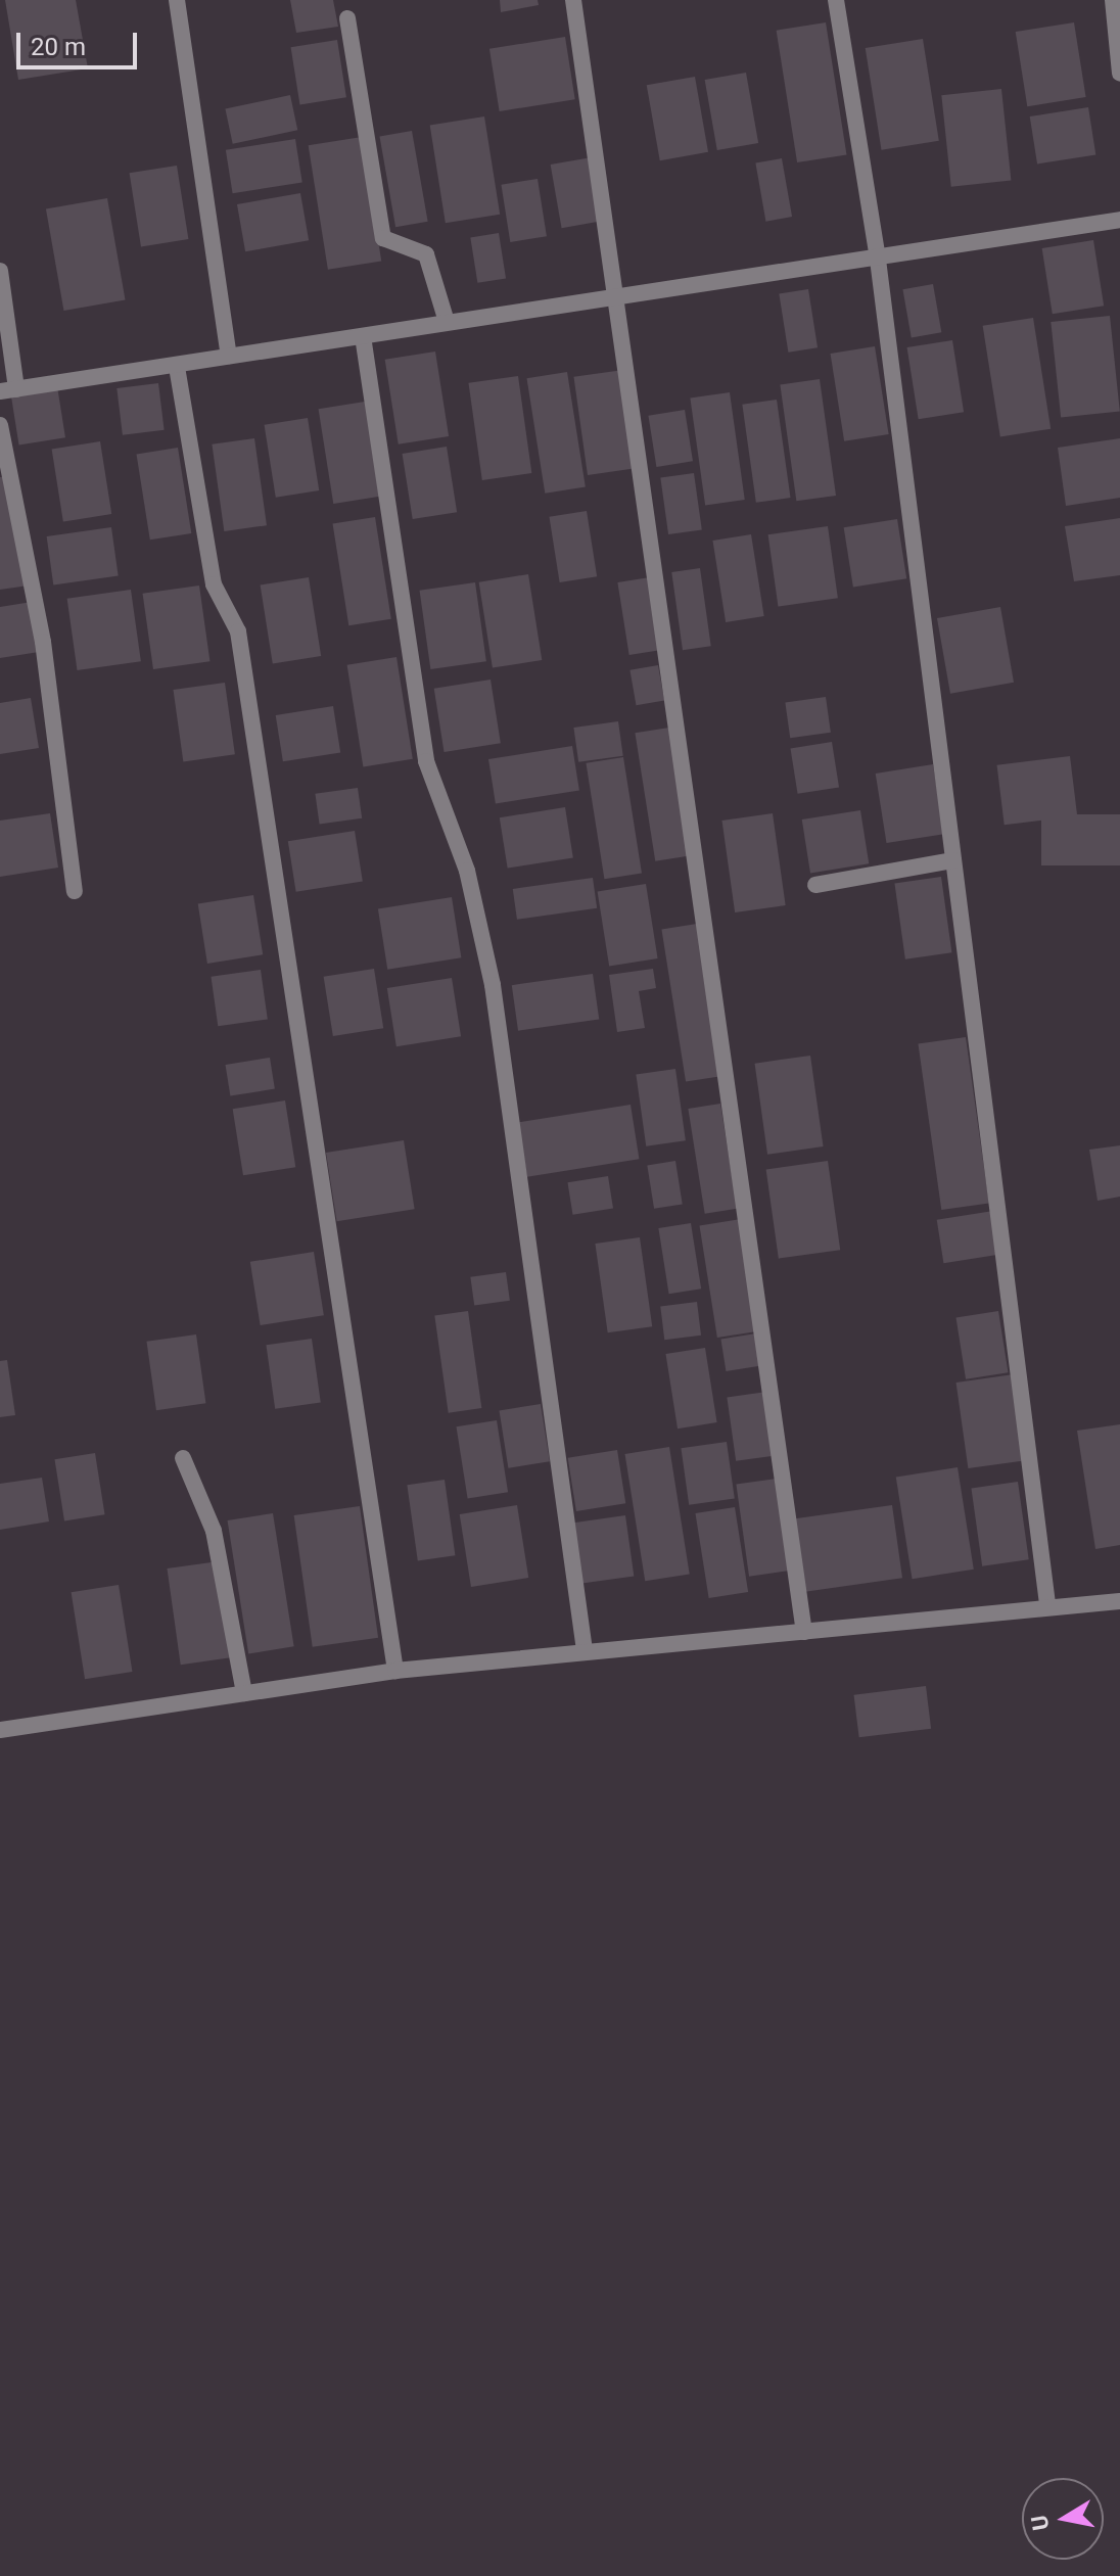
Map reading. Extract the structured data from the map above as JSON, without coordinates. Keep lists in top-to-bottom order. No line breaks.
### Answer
{"scale_bar":"20 m","north":"left"}
